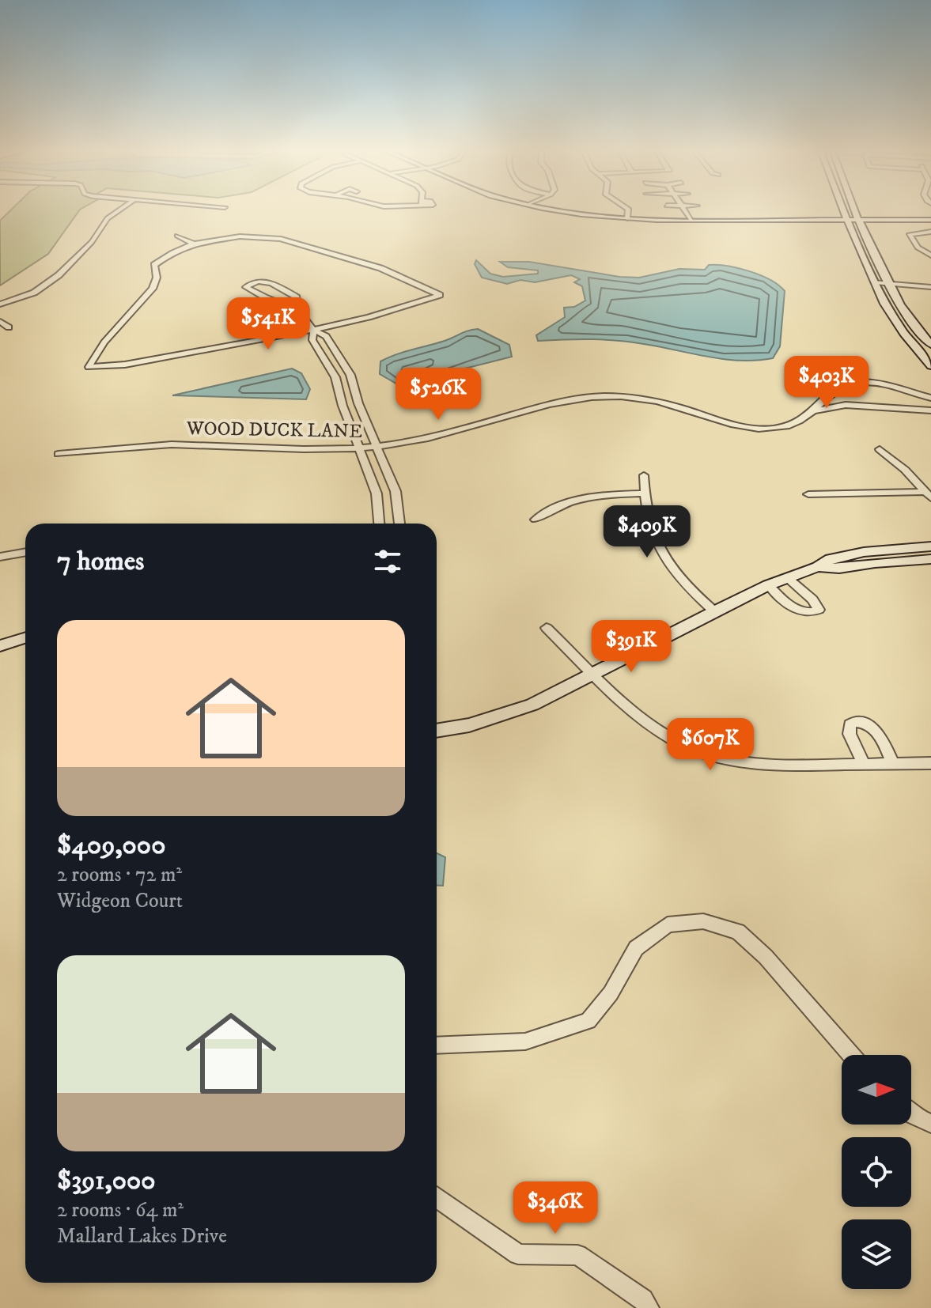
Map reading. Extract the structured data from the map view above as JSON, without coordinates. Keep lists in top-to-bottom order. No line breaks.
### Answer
{"streets":{"street":["WOOD DUCK LANE"]},"north":"right","page":{"price":["$541K","$403K","$526K","$409K","$391K","$607K","$346K"],"heading":"7 homes","list":[{"name":"$409,000","note":"2 rooms · 72 m² · Widgeon Court"},{"name":"$391,000","note":"2 rooms · 64 m² · Mallard Lakes Drive"}]}}
